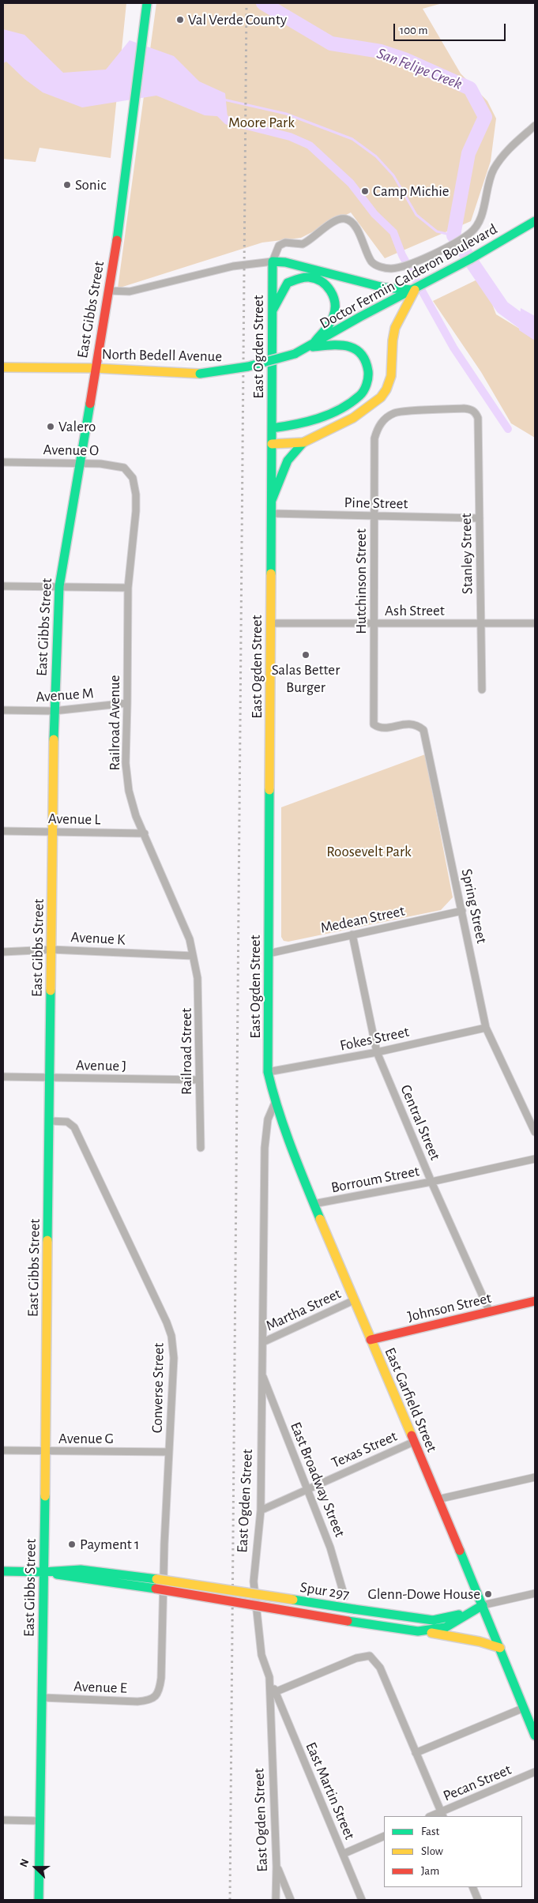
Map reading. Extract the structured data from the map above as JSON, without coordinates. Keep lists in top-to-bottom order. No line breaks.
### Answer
{"streets":{"main road":["Doctor Fermin Calderon Boulevard","East Gibbs Street","East Ogden Street","North Bedell Avenue","Johnson Street","East Garfield Street","Spur 297"],"street":["Avenue O","Pine Street","Stanley Street","Hutchinson Street","Ash Street","Avenue M","Railroad Avenue","Avenue L","Spring Street","Medean Street","Avenue K","Fokes Street","Railroad Street","Avenue J","Central Street","Borroum Street","Martha Street","Converse Street","Avenue G","Texas Street","East Broadway Street","Avenue E","Pecan Street","East Martin Street"]},"crossings":[["Doctor Fermin Calderon Boulevard","North Bedell Avenue"],["East Gibbs Street","North Bedell Avenue"],["East Gibbs Street","Avenue O"],["East Gibbs Street","Avenue M"],["East Gibbs Street","Avenue L"],["East Gibbs Street","Avenue K"],["East Gibbs Street","Avenue J"],["East Gibbs Street","Converse Street"],["East Gibbs Street","Avenue G"],["East Gibbs Street","Spur 297"],["East Gibbs Street","Avenue E"],["East Ogden Street","Pine Street"],["East Ogden Street","Ash Street"],["East Ogden Street","Medean Street"],["East Ogden Street","Fokes Street"],["East Ogden Street","Martha Street"],["East Ogden Street","East Garfield Street"],["East Ogden Street","Texas Street"],["East Ogden Street","East Broadway Street"],["East Ogden Street","East Martin Street"],["Avenue O","Railroad Avenue"],["Pine Street","Stanley Street"],["Pine Street","Hutchinson Street"],["Stanley Street","Hutchinson Street"],["Stanley Street","Ash Street"],["Hutchinson Street","Ash Street"],["Hutchinson Street","Spring Street"],["Avenue M","Railroad Avenue"],["Railroad Avenue","Avenue L"],["Railroad Avenue","Avenue K"],["Railroad Avenue","Railroad Street"],["Spring Street","Medean Street"],["Spring Street","Fokes Street"],["Medean Street","Central Street"],["Avenue K","Railroad Street"],["Fokes Street","Central Street"],["Fokes Street","East Garfield Street"],["Railroad Street","Avenue J"],["Central Street","Borroum Street"],["Central Street","Johnson Street"],["Borroum Street","East Garfield Street"],["Johnson Street","East Garfield Street"],["Martha Street","East Garfield Street"],["Converse Street","Avenue G"],["Converse Street","Avenue E"],["East Garfield Street","Texas Street"],["East Garfield Street","Spur 297"],["Texas Street","East Broadway Street"]],"water":["San Felipe Creek"],"parks":["Moore Park","Roosevelt Park"],"places":["Val Verde County","Sonic","Camp Michie","Valero","Salas Better Burger","Payment 1","Glenn-Dowe House"],"legend":["Fast","Slow","Jam"],"scale_bar":"100 m","north":"left"}
